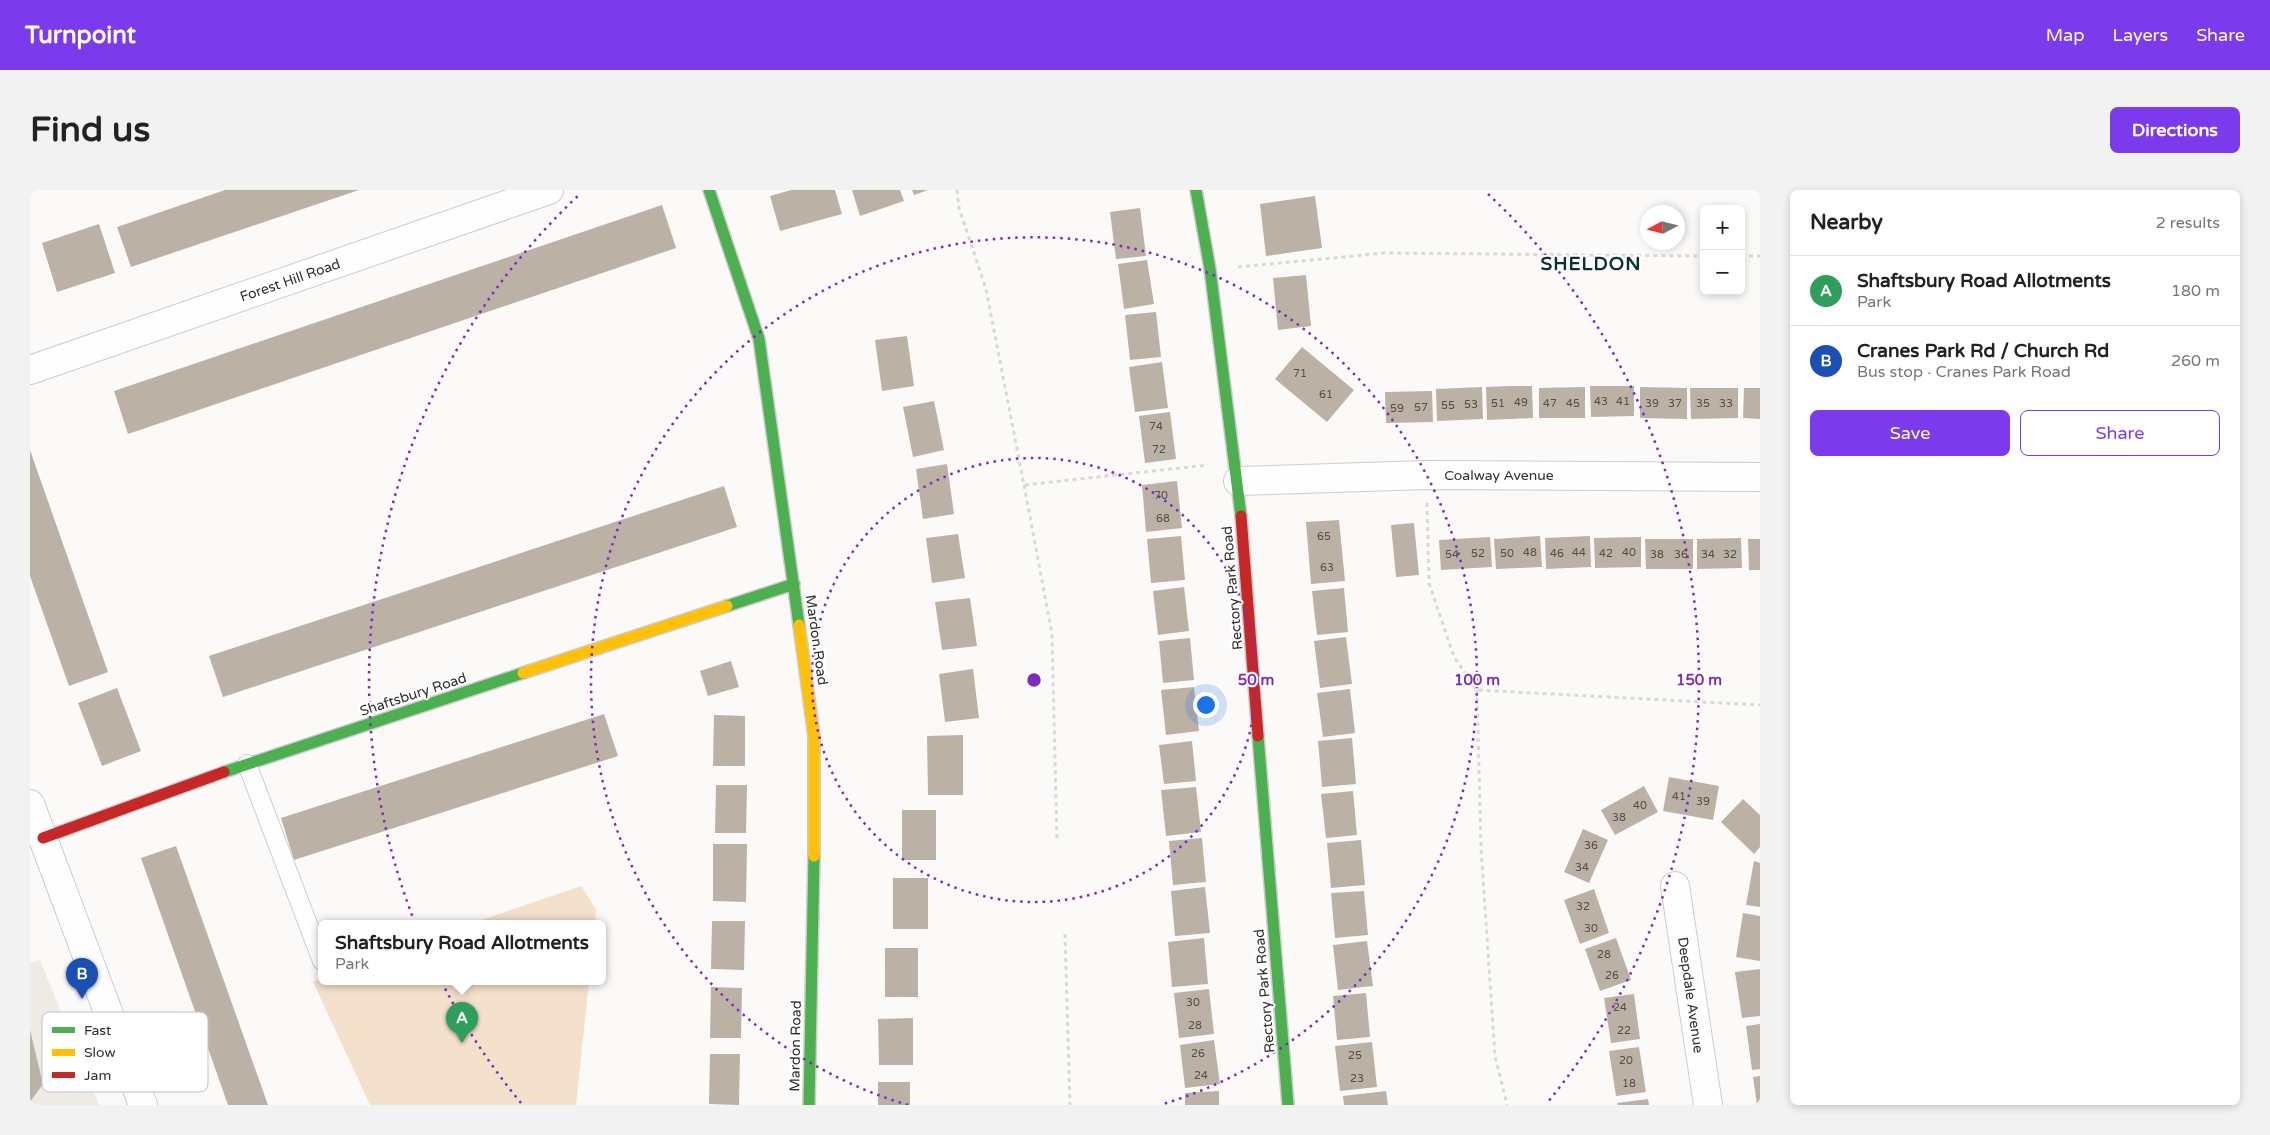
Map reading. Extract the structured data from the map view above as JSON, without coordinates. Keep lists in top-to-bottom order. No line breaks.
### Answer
{"streets":{"street":["Forest Hill Road","Coalway Avenue","Rectory Park Road","Mardon Road","Shaftsbury Road","Deepdale Avenue"]},"crossings":[["Coalway Avenue","Rectory Park Road"],["Mardon Road","Shaftsbury Road"]],"districts":["SHELDON"],"house_numbers":["71","61","43","41","49","51","47","45","39","37","35","33","53","55","57","59","74","72","70","68","65","48","44","40","52","50","46","42","54","38","36","34","32","63","41","39","40","38","36","34","32","30","28","26","30","24","28","22","26","25","20","24","23","18"],"legend":["Fast","Slow","Jam"],"north":"left","page":{"header":"Turnpoint","nav":["Map","Layers","Share"],"buttons":["Directions",["Save","Share"]],"title":"Find us","heading":["Nearby","2 results"],"map_buttons":["+","−"],"list":[{"mark":"A","name":"Shaftsbury Road Allotments","note":"Park","value":"180 m"},{"mark":"B","name":"Cranes Park Rd / Church Rd","note":"Bus stop · Cranes Park Road","value":"260 m"}],"popup":["Shaftsbury Road Allotments","Park"],"pins":["B","A"]},"rings":["50 m","100 m","150 m"]}
